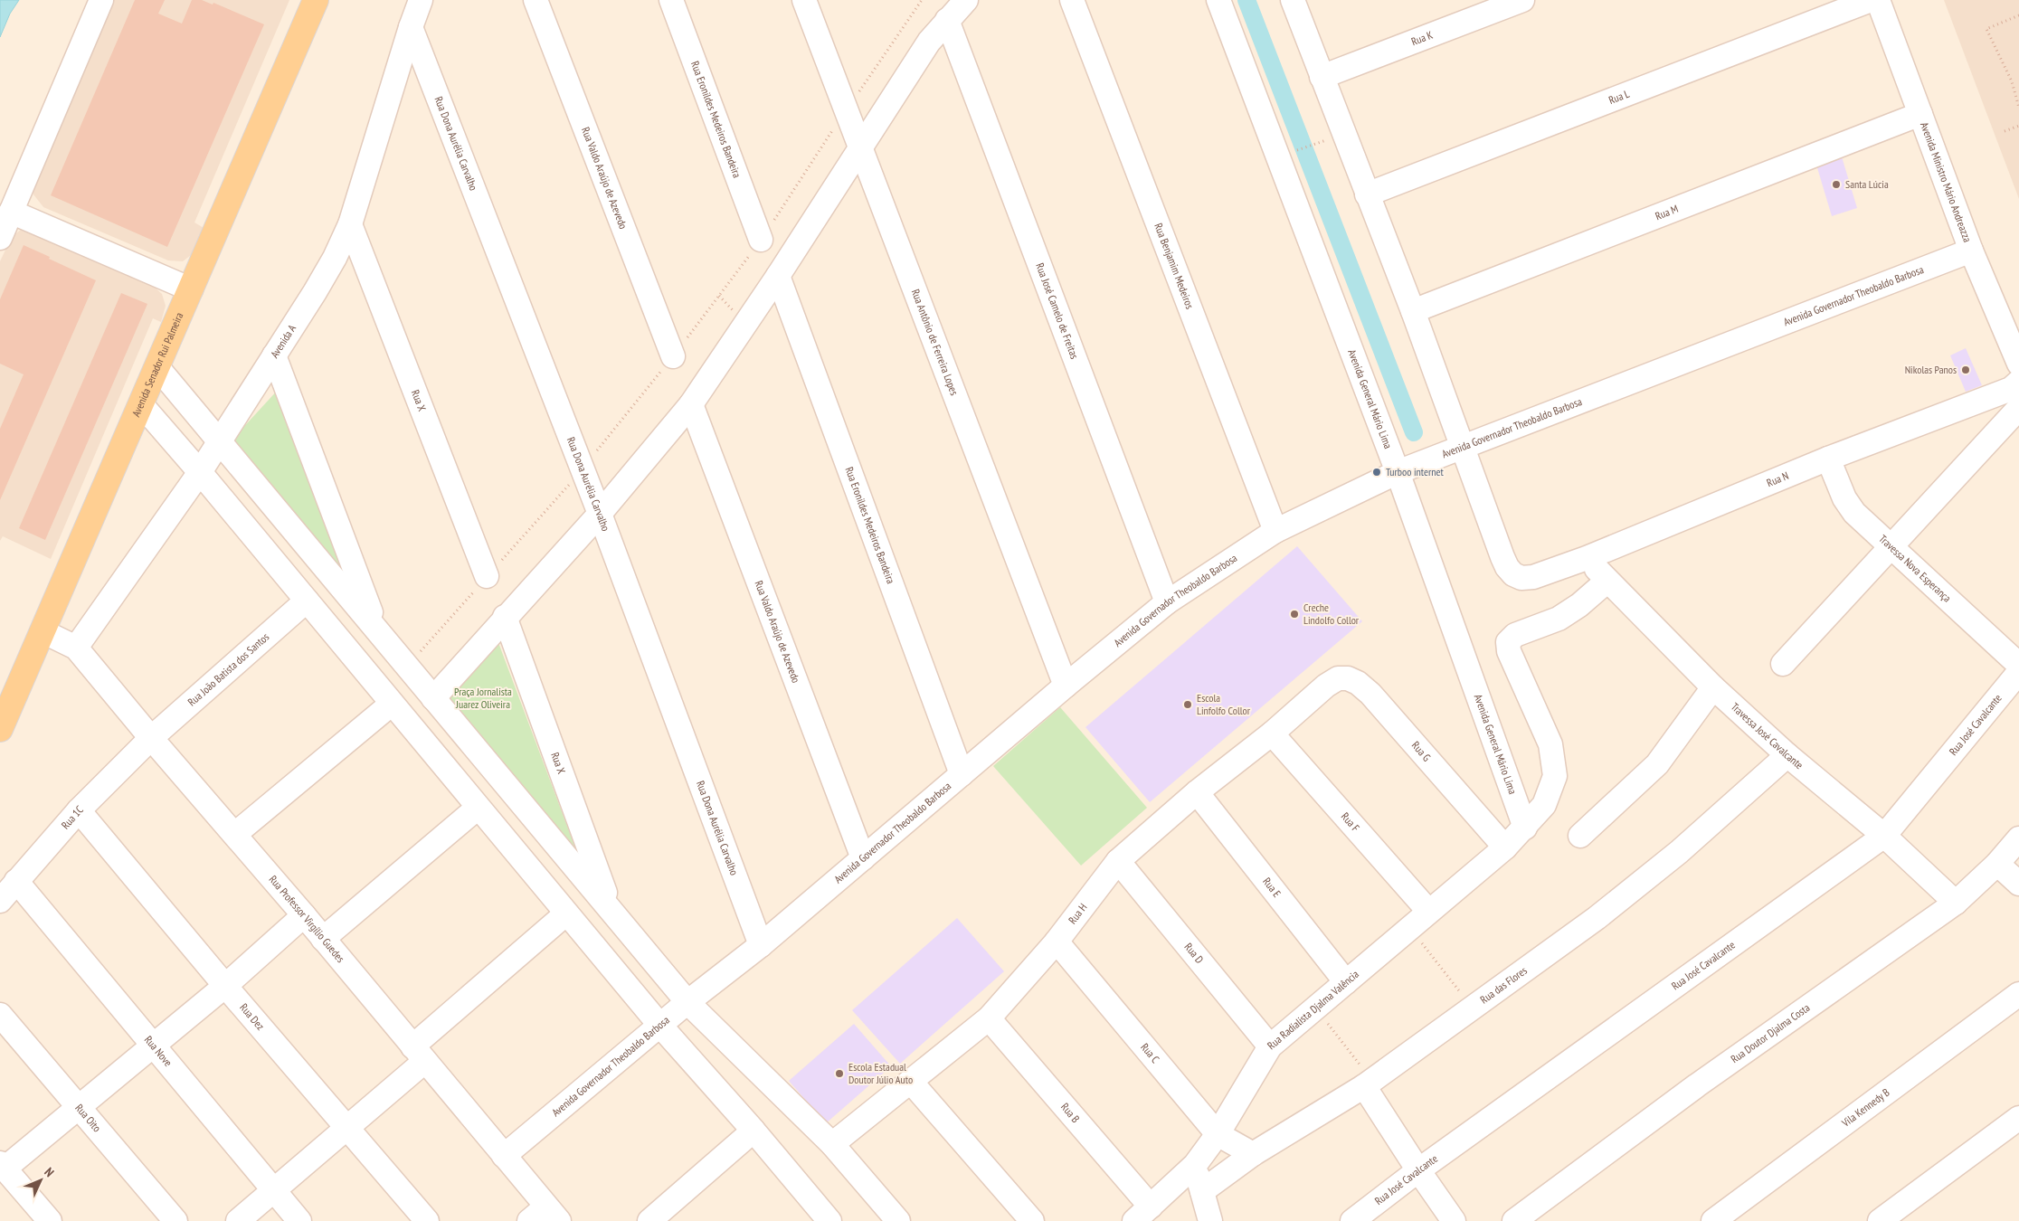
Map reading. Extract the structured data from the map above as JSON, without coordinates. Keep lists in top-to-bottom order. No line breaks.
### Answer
{"streets":{"main road":["Avenida Senador Rui Palmeira"],"street":["Rua K","Rua L","Rua Eronildes Medeiros Bandeira","Rua Dona Aurélia Carvalho","Rua Valdo Araújo de Azevedo","Avenida Ministro Mário Andreazza","Rua M","Rua Benjamim Medeiros","Avenida Governador Theobaldo Barbosa","Rua José Camelo de Freitas","Avenida A","Rua Antônio de Ferreira Lopes","Avenida General Mário Lima","Rua X","Rua N","Travessa Nova Esperança","Rua João Batista dos Santos","Rua José Cavalcante","Travessa José Cavalcante","Rua G","Rua 1C","Rua F","Rua E","Rua H","Rua Professor Virgílio Guedes","Rua D","Rua das Flores","Rua Radialista Djalma Valência","Rua Dez","Rua Doutor Djalma Costa","Rua Nove","Rua C","Vila Kennedy B","Rua B","Rua Oito"]},"crossings":[["Rua Eronildes Medeiros Bandeira","Avenida Governador Theobaldo Barbosa"],["Rua Dona Aurélia Carvalho","Avenida Governador Theobaldo Barbosa"],["Rua Dona Aurélia Carvalho","Avenida A"],["Rua Valdo Araújo de Azevedo","Avenida Governador Theobaldo Barbosa"],["Avenida Ministro Mário Andreazza","Rua M"],["Avenida Ministro Mário Andreazza","Avenida Governador Theobaldo Barbosa"],["Rua Benjamim Medeiros","Avenida Governador Theobaldo Barbosa"],["Avenida Governador Theobaldo Barbosa","Rua José Camelo de Freitas"],["Avenida Governador Theobaldo Barbosa","Rua Antônio de Ferreira Lopes"],["Avenida Governador Theobaldo Barbosa","Avenida General Mário Lima"],["Avenida Governador Theobaldo Barbosa","Rua N"],["Avenida Governador Theobaldo Barbosa","Rua Professor Virgílio Guedes"],["Avenida A","Rua X"],["Avenida A","Rua Professor Virgílio Guedes"],["Avenida Senador Rui Palmeira","Rua Professor Virgílio Guedes"],["Avenida General Mário Lima","Rua Radialista Djalma Valência"],["Rua N","Travessa Nova Esperança"],["Rua N","Travessa José Cavalcante"],["Rua João Batista dos Santos","Rua 1C"],["Rua João Batista dos Santos","Rua Professor Virgílio Guedes"],["Rua José Cavalcante","Travessa José Cavalcante"],["Travessa José Cavalcante","Rua das Flores"],["Travessa José Cavalcante","Rua Radialista Djalma Valência"],["Travessa José Cavalcante","Rua Doutor Djalma Costa"],["Rua G","Rua H"],["Rua G","Rua Radialista Djalma Valência"],["Rua 1C","Rua Professor Virgílio Guedes"],["Rua 1C","Rua Dez"],["Rua 1C","Rua Nove"],["Rua F","Rua H"],["Rua F","Rua Radialista Djalma Valência"],["Rua E","Rua H"],["Rua E","Rua Radialista Djalma Valência"],["Rua H","Rua D"],["Rua H","Rua C"],["Rua H","Rua B"],["Rua D","Rua Radialista Djalma Valência"],["Rua das Flores","Rua C"],["Rua Radialista Djalma Valência","Rua C"],["Rua Radialista Djalma Valência","Rua B"]],"parks":["Praça Jornalista Juarez Oliveira"],"places":["Santa Lúcia","Nikolas Panos","Turboo internet","Creche Lindolfo Collor","Escola Linfolfo Collor","Escola Estadual Doutor Júlio Auto"],"north":"top right"}
